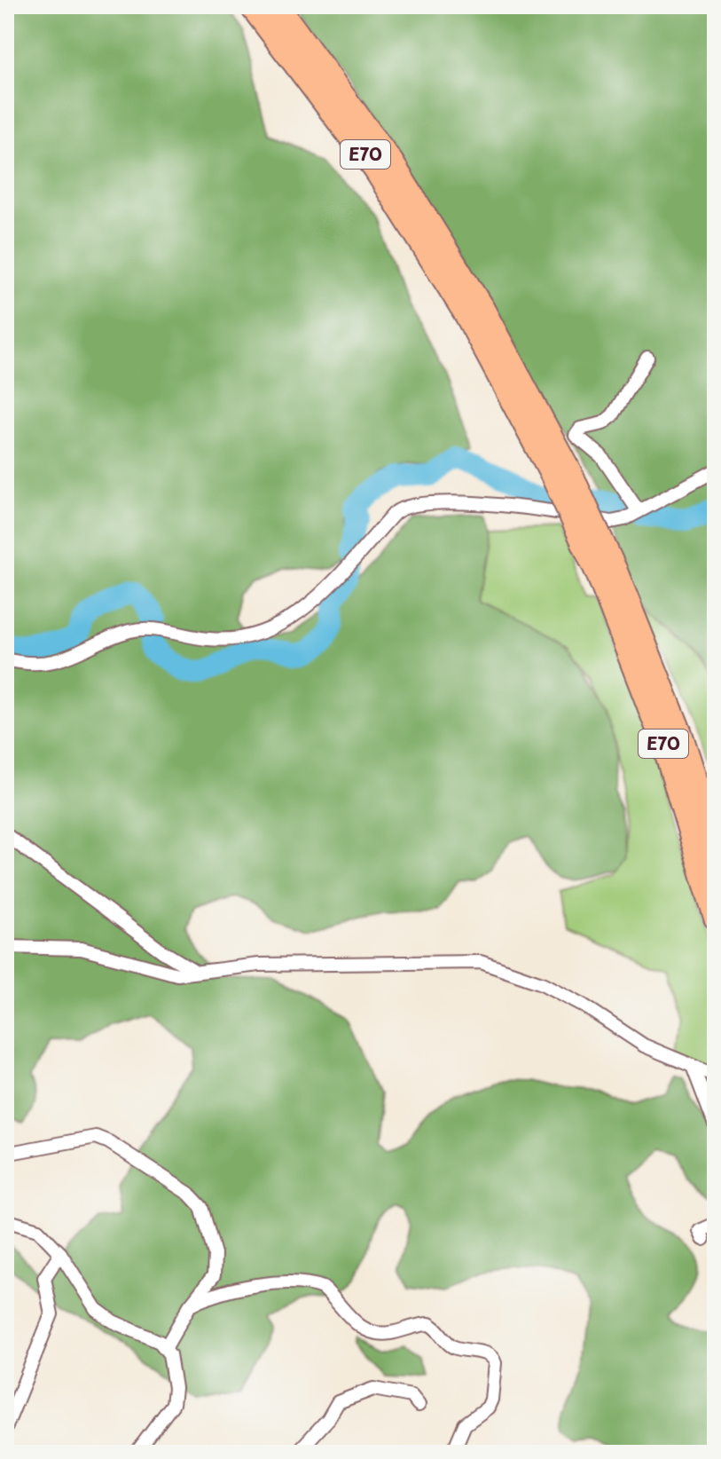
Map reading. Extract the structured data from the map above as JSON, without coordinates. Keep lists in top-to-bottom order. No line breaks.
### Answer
{"streets":{"highway":["E70"]}}
